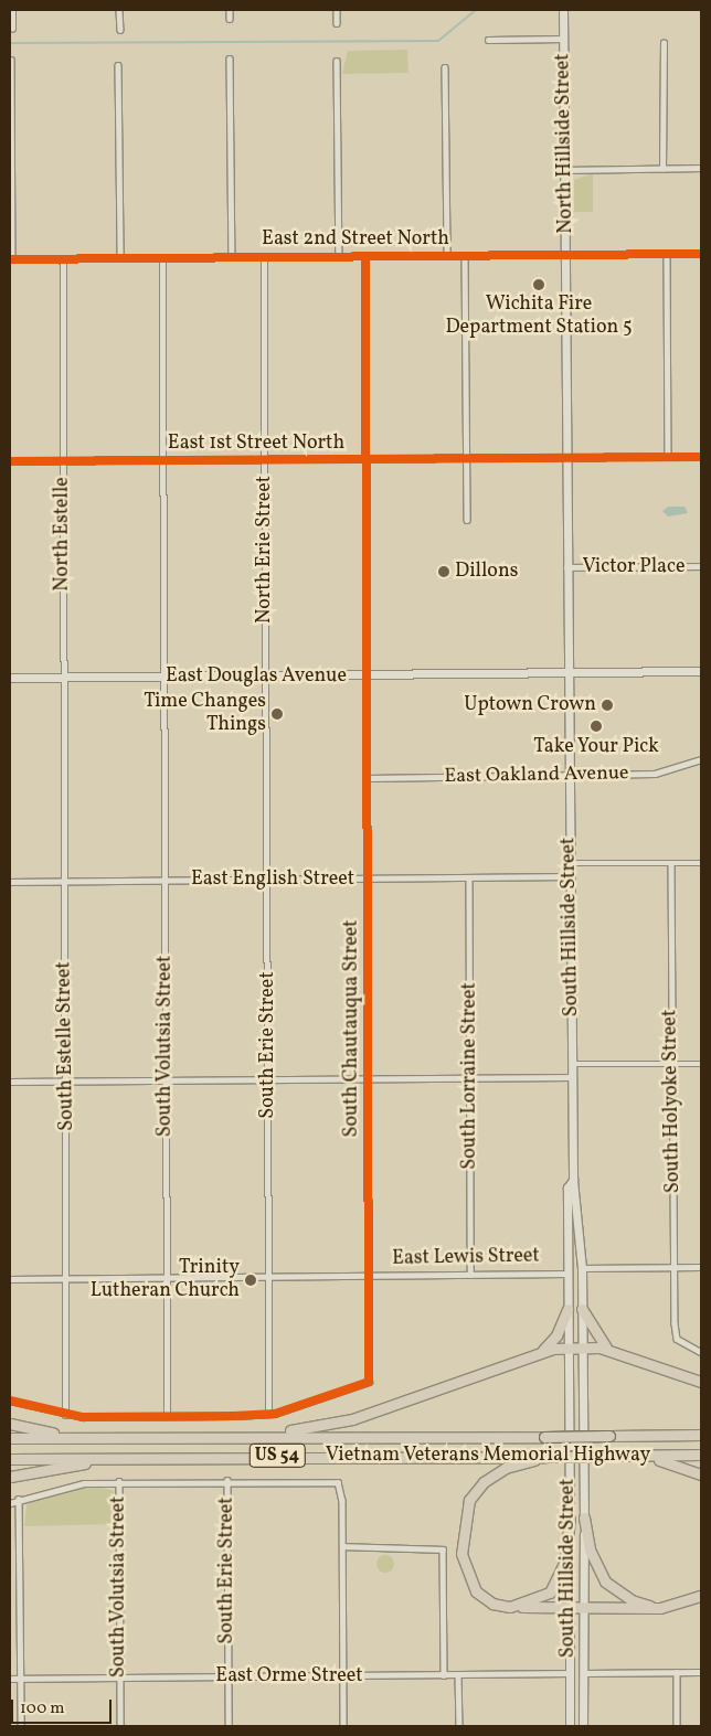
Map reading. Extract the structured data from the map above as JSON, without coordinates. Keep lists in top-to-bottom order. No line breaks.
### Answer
{"streets":{"highway":["US 54","Vietnam Veterans Memorial Highway"],"main road":["North Hillside Street","East Douglas Avenue","South Hillside Street"],"street":["East 2nd Street North","East 1st Street North","North Estelle","North Erie Street","Victor Place","East Oakland Avenue","East English Street","South Chautauqua Street","South Erie Street","South Estelle Street","South Volutsia Street","South Lorraine Street","South Holyoke Street","East Lewis Street","East Orme Street"]},"crossings":[["North Hillside Street","East 2nd Street North"],["North Hillside Street","East 1st Street North"],["North Hillside Street","Victor Place"],["North Hillside Street","East Douglas Avenue"],["North Hillside Street","South Hillside Street"],["East 2nd Street North","North Estelle"],["East 2nd Street North","North Erie Street"],["East 2nd Street North","South Chautauqua Street"],["East 2nd Street North","South Volutsia Street"],["East 1st Street North","North Estelle"],["East 1st Street North","North Erie Street"],["East 1st Street North","South Chautauqua Street"],["East 1st Street North","South Volutsia Street"],["North Estelle","East Douglas Avenue"],["North Estelle","South Estelle Street"],["North Erie Street","East Douglas Avenue"],["North Erie Street","South Erie Street"],["East Douglas Avenue","South Hillside Street"],["East Douglas Avenue","South Chautauqua Street"],["East Douglas Avenue","South Erie Street"],["East Douglas Avenue","South Estelle Street"],["East Douglas Avenue","South Volutsia Street"],["East Oakland Avenue","South Hillside Street"],["East Oakland Avenue","South Chautauqua Street"],["East English Street","South Hillside Street"],["East English Street","South Chautauqua Street"],["East English Street","South Erie Street"],["East English Street","South Estelle Street"],["East English Street","South Volutsia Street"],["East English Street","South Lorraine Street"],["South Hillside Street","East Lewis Street"],["South Hillside Street","East Orme Street"],["South Chautauqua Street","South Erie Street"],["South Chautauqua Street","East Lewis Street"],["South Erie Street","East Lewis Street"],["South Erie Street","East Orme Street"],["South Estelle Street","East Lewis Street"],["South Volutsia Street","East Lewis Street"],["South Volutsia Street","East Orme Street"],["South Lorraine Street","East Lewis Street"]],"places":["Wichita Fire Department Station 5","Dillons","Uptown Crown","Time Changes Things","Take Your Pick","Trinity Lutheran Church"],"scale_bar":"100 m"}
